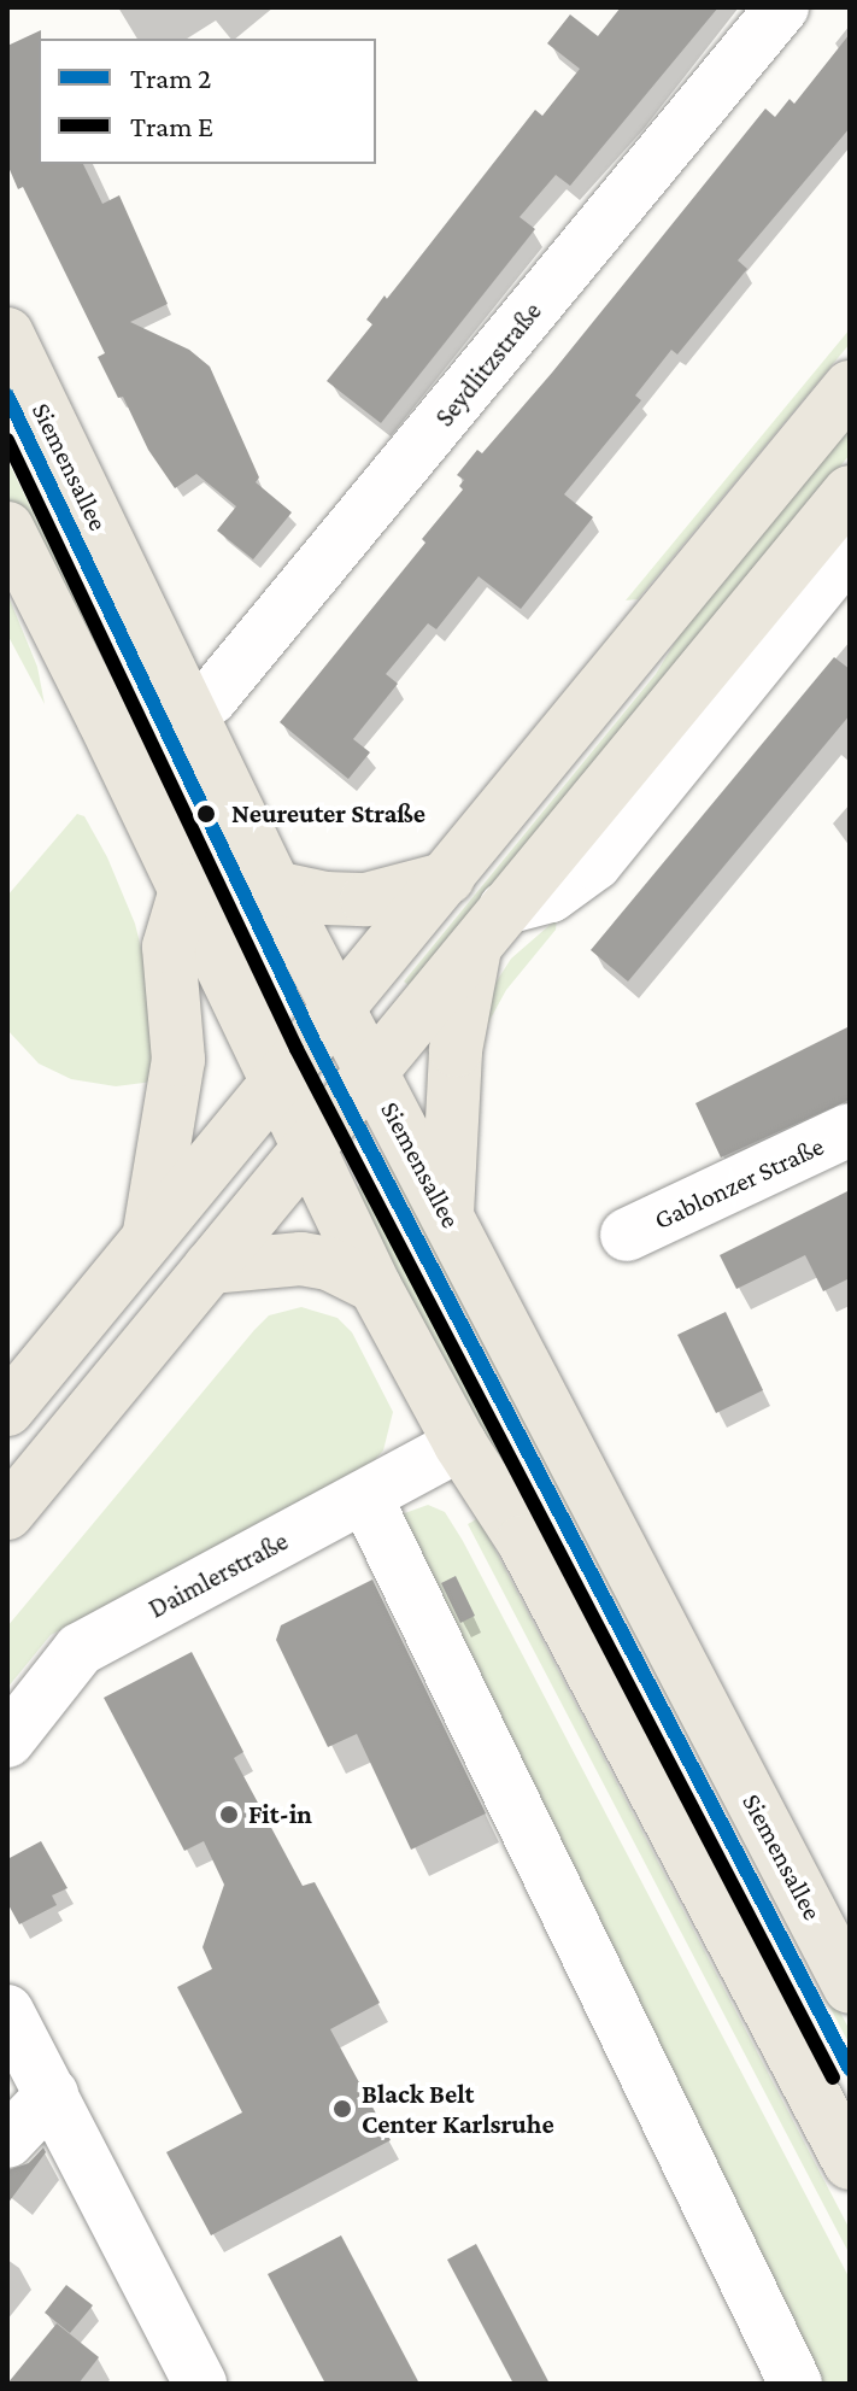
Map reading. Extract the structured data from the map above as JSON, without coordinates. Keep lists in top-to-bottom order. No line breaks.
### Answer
{"streets":{"main road":["Siemensallee"],"street":["Seydlitzstraße","Gablonzer Straße","Daimlerstraße"]},"crossings":[["Seydlitzstraße","Siemensallee"]],"places":["Neureuter Straße","Fit-in","Black Belt Center Karlsruhe"],"lines":["tram line 2","tram line E"],"legend":["Tram 2","Tram E"]}
